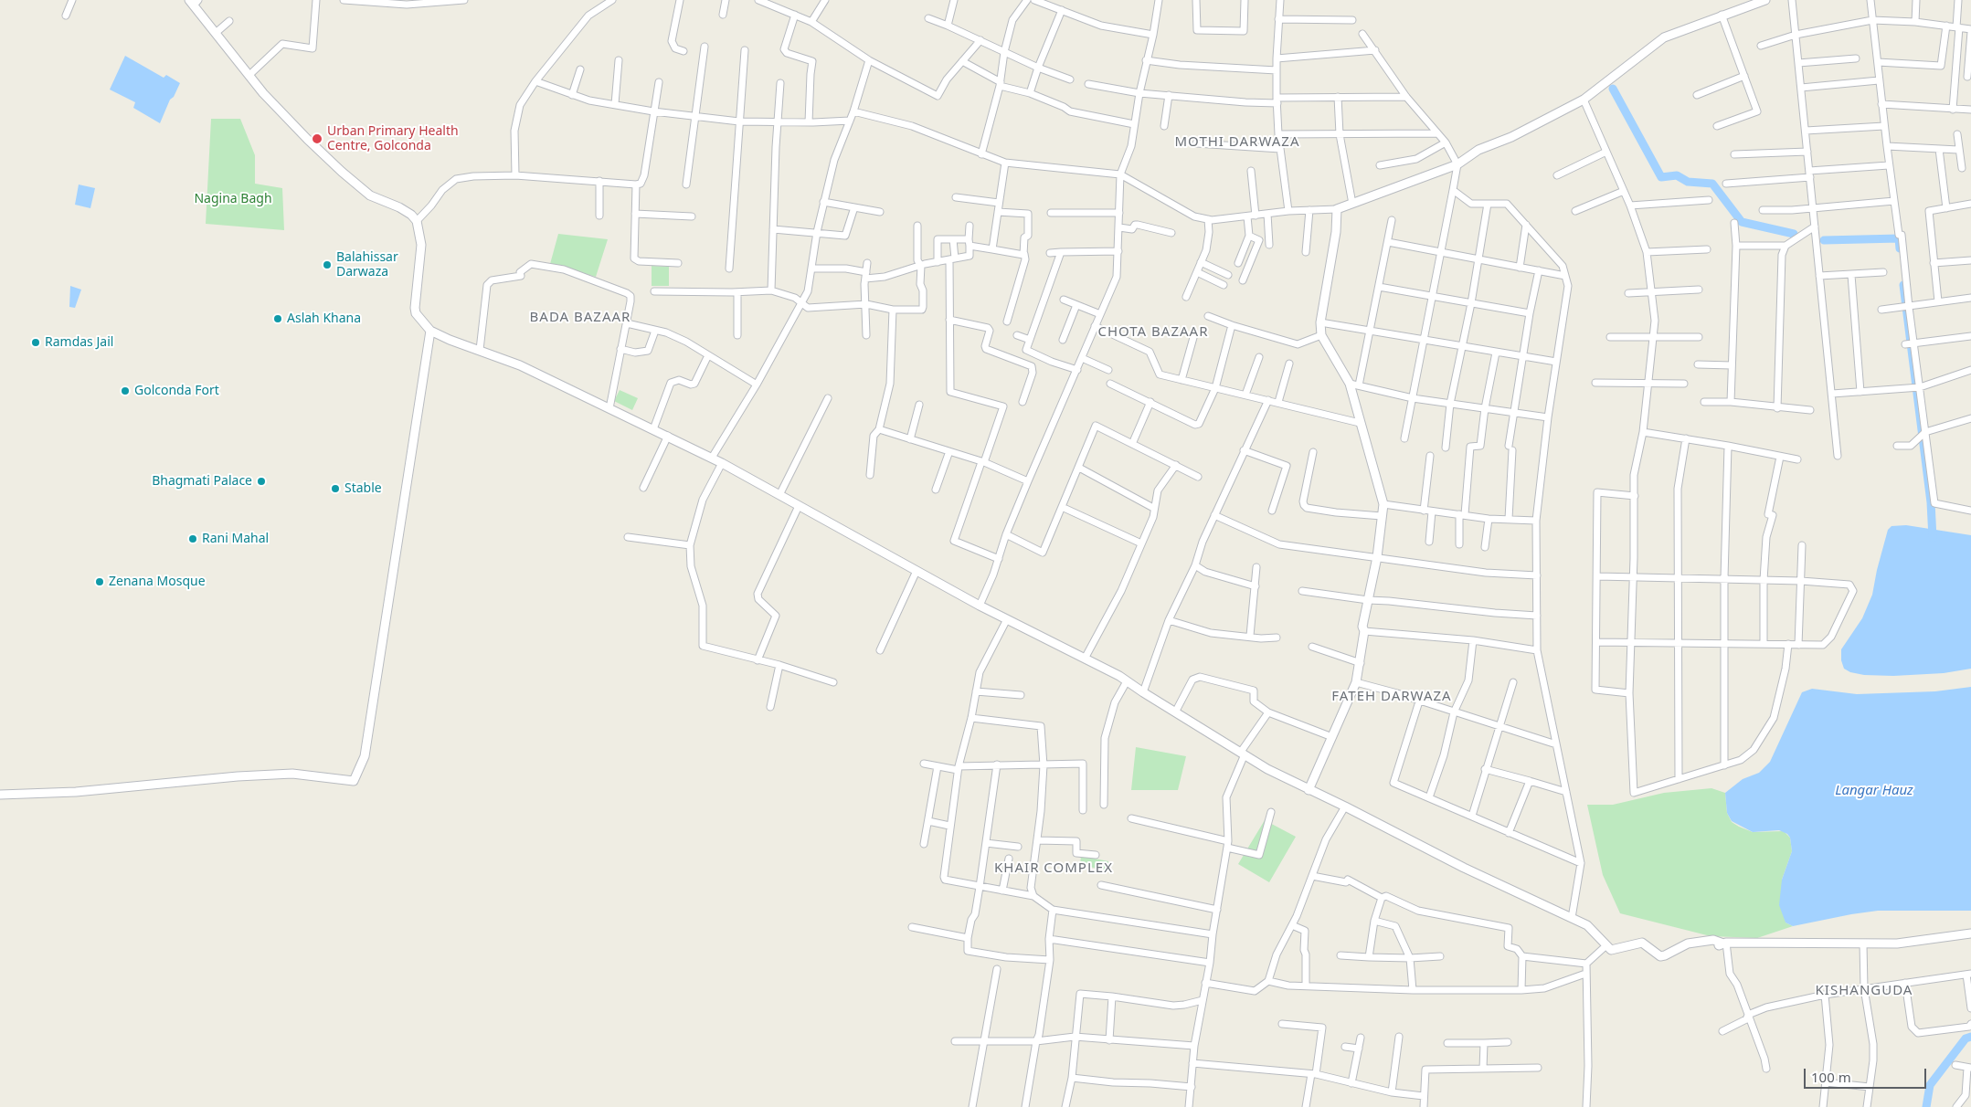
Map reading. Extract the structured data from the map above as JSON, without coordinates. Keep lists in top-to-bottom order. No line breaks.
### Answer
{"districts":["MOTHI DARWAZA","BADA BAZAAR","CHOTA BAZAAR","FATEH DARWAZA","KHAIR COMPLEX","KISHANGUDA"],"water":["Langar Hauz"],"parks":["Nagina Bagh"],"places":["Urban Primary Health Centre, Golconda","Balahissar Darwaza","Aslah Khana","Ramdas Jail","Golconda Fort","Bhagmati Palace","Stable","Rani Mahal","Zenana Mosque"],"scale_bar":"100 m"}
